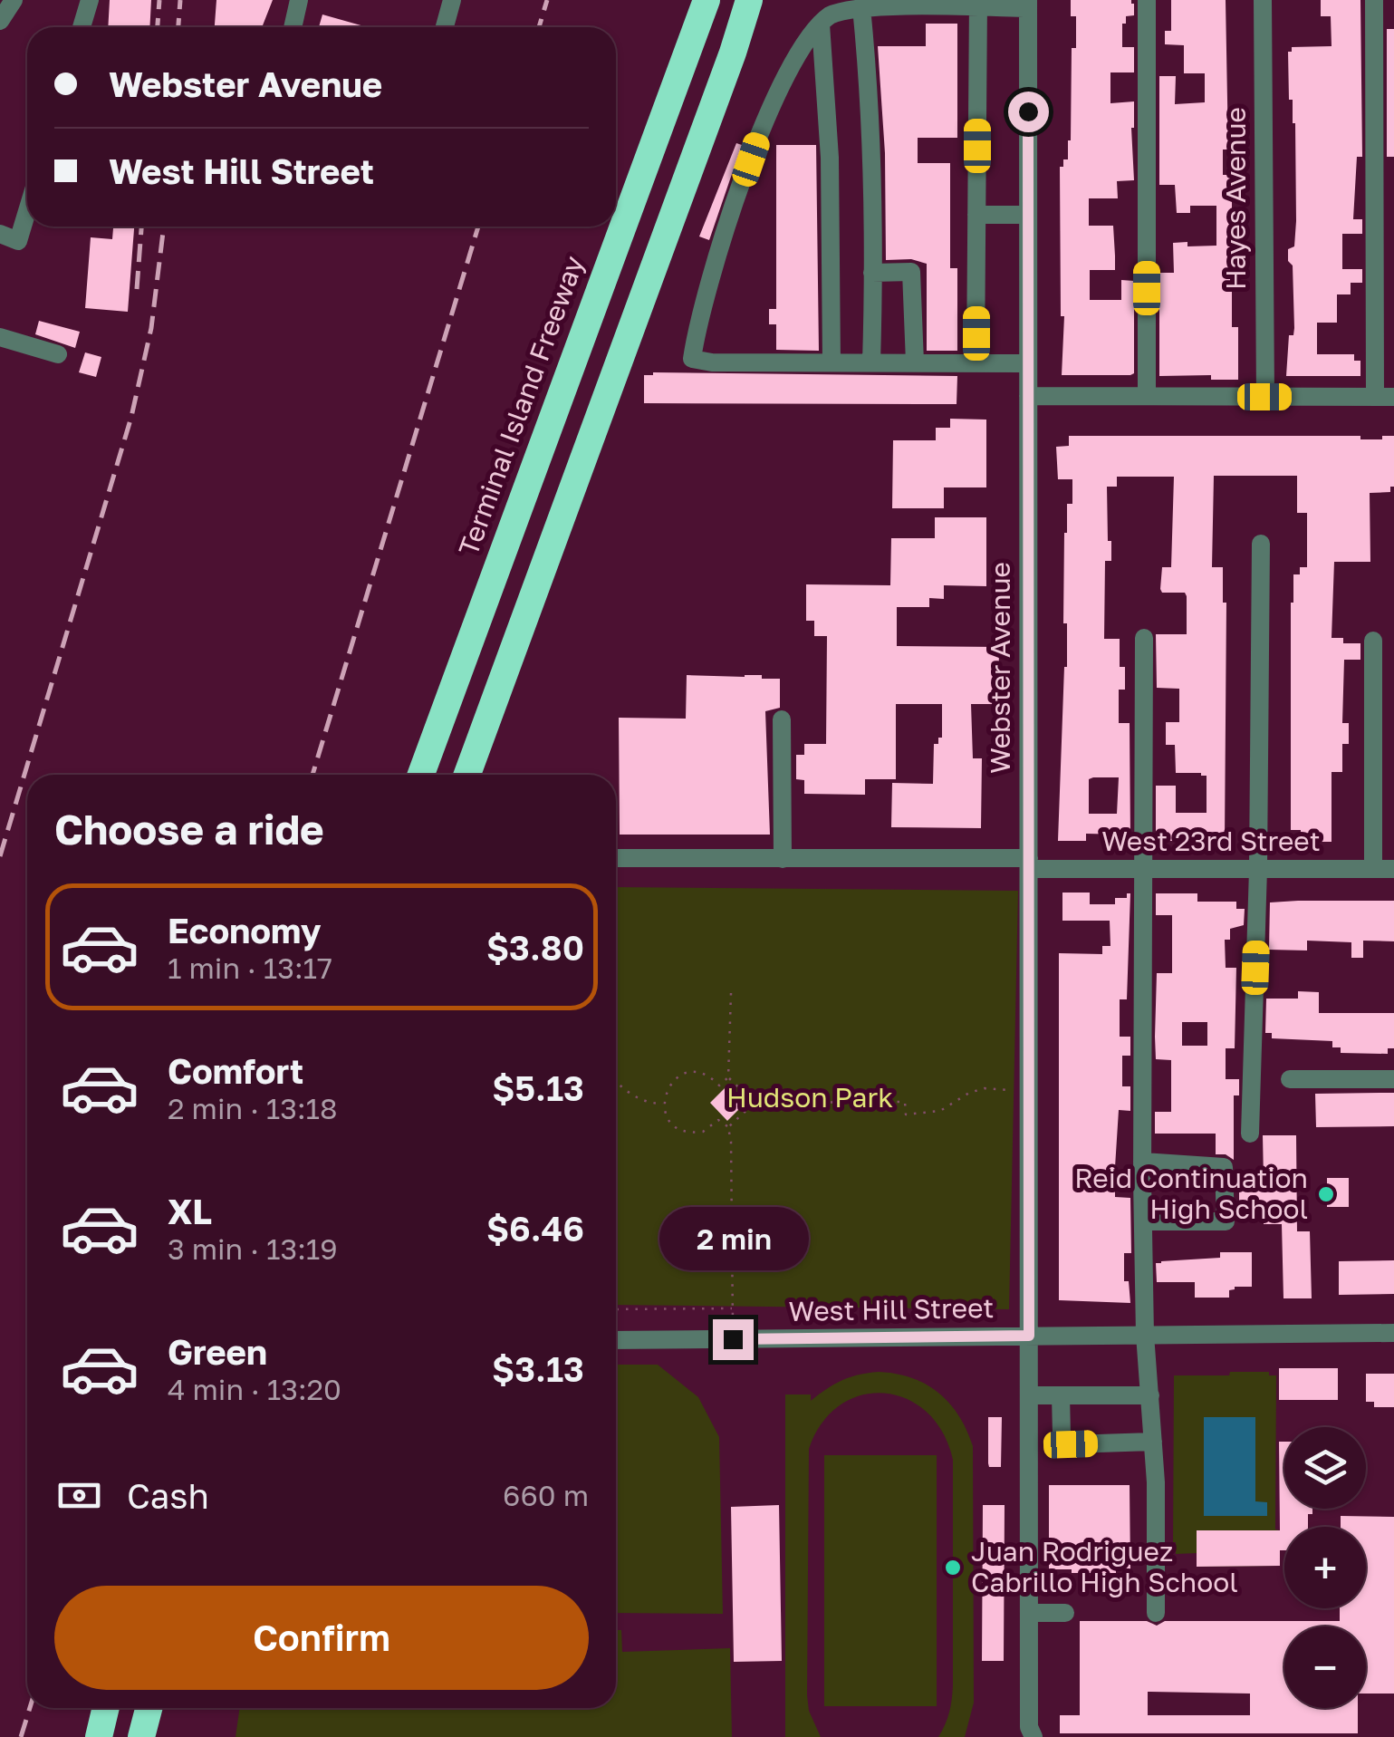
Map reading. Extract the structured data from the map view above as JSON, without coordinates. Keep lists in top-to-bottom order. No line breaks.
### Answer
{"streets":{"highway":["Terminal Island Freeway"],"street":["Hayes Avenue","Webster Avenue","West 23rd Street","West Hill Street"]},"crossings":[["Webster Avenue","West 23rd Street"],["Webster Avenue","West Hill Street"]],"parks":["Hudson Park"],"places":["Reid Continuation High School","Juan Rodriguez Cabrillo High School"],"page":{"banner":["Webster Avenue","West Hill Street"],"heading":"Choose a ride","list":[{"name":"Economy","note":"1 min · 13:17","value":"$3.80"},{"name":"Comfort","note":"2 min · 13:18","value":"$5.13"},{"name":"XL","note":"3 min · 13:19","value":"$6.46"},{"name":"Green","note":"4 min · 13:20","value":"$3.13"}],"bubble":"2 min","map_buttons":["+","−"],"pay":["Cash","660 m"],"buttons":"Confirm"}}
